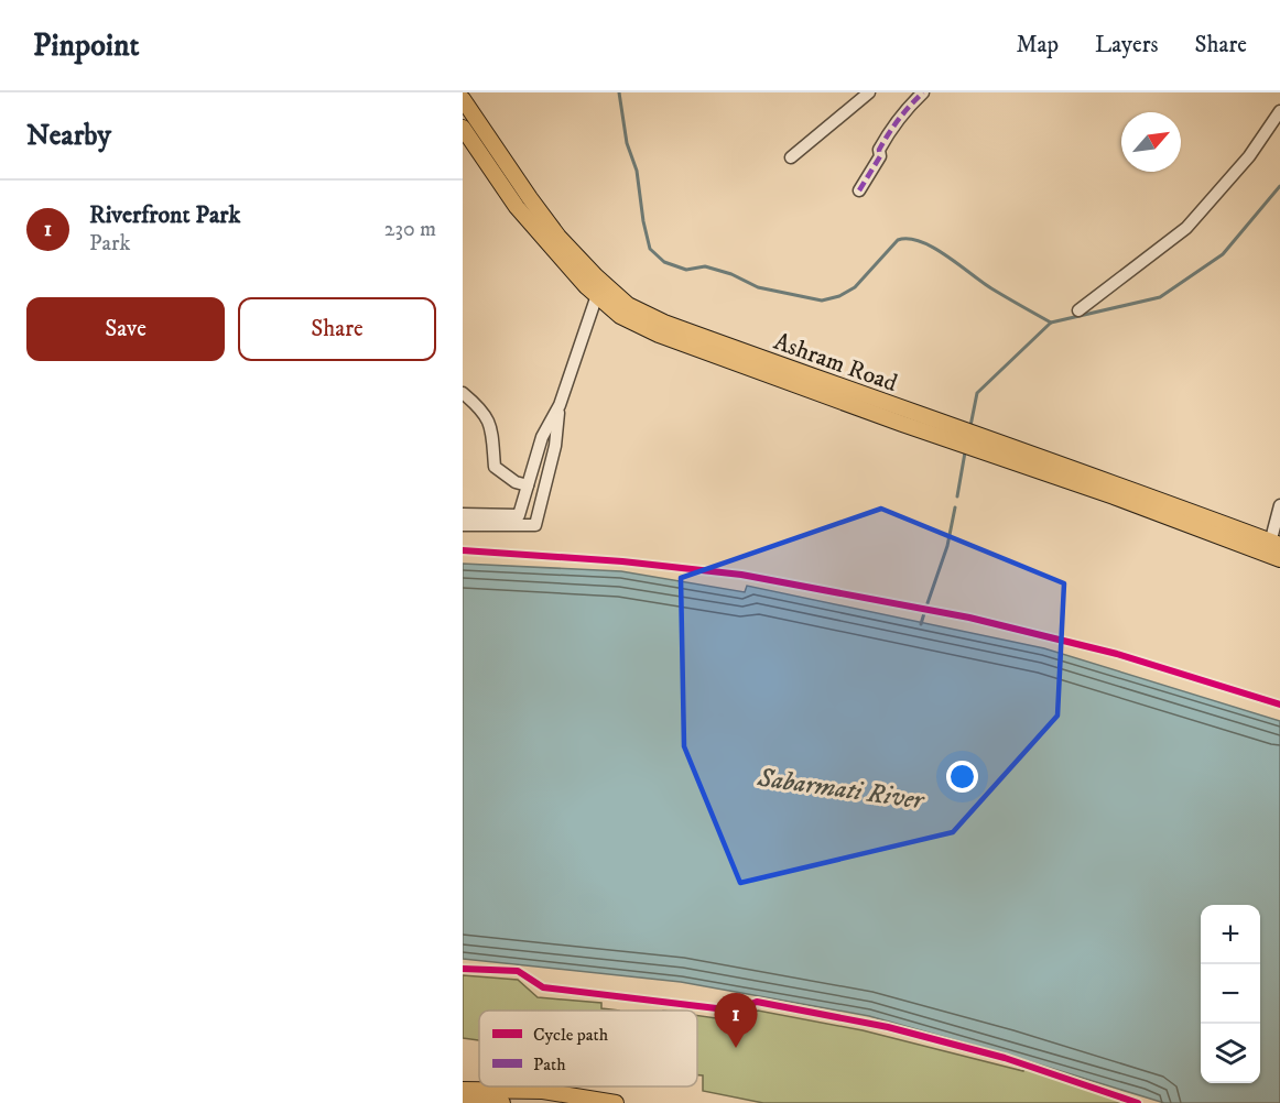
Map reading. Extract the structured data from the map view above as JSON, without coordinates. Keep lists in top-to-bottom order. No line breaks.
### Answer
{"streets":{"main road":["Ashram Road"]},"water":["Sabarmati River"],"legend":["Cycle path","Path"],"north":"top right","page":{"header":"Pinpoint","nav":["Map","Layers","Share"],"heading":"Nearby","list":[{"mark":"1","name":"Riverfront Park","note":"Park","value":"230 m"}],"buttons":["Save","Share"],"map_buttons":["+","−"],"pins":"1"}}
